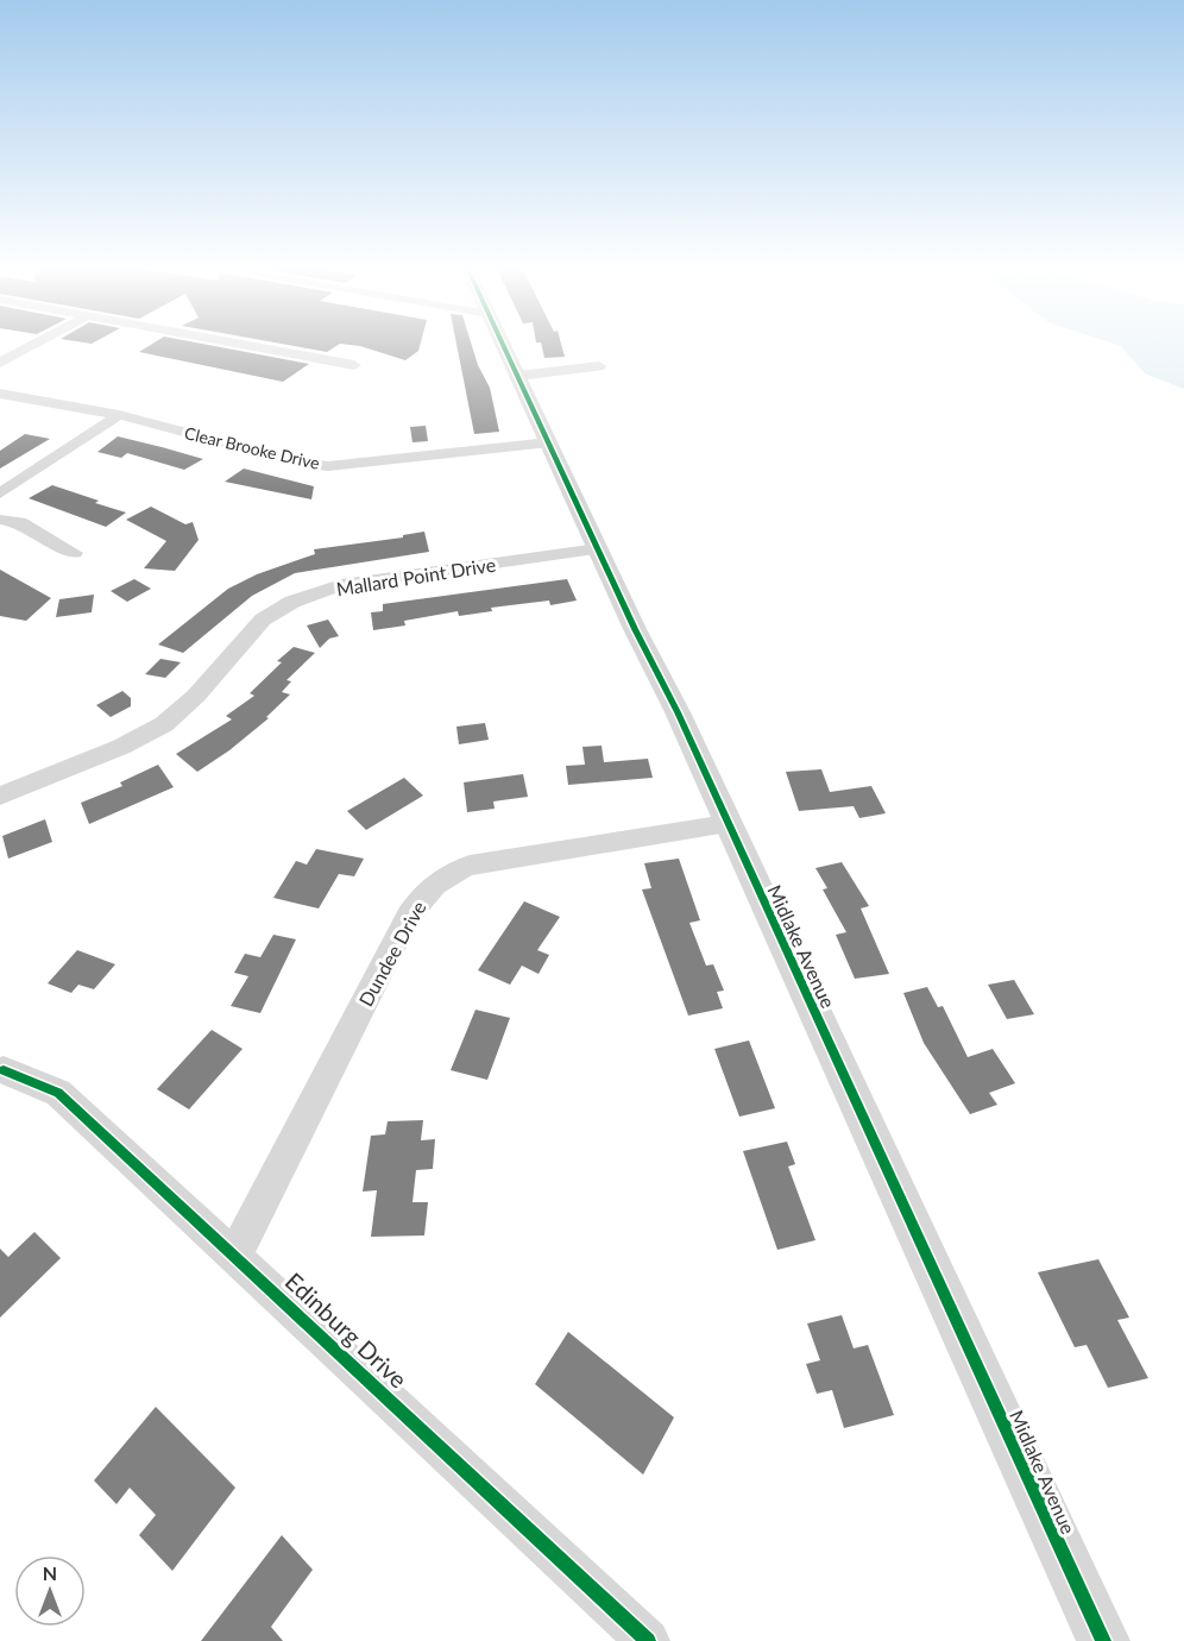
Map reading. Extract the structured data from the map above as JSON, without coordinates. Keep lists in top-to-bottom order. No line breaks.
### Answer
{"streets":{"street":["Clear Brooke Drive","Mallard Point Drive","Midlake Avenue","Dundee Drive","Edinburg Drive"]},"crossings":[["Clear Brooke Drive","Midlake Avenue"],["Mallard Point Drive","Midlake Avenue"],["Midlake Avenue","Dundee Drive"],["Dundee Drive","Edinburg Drive"]],"north":"top"}
